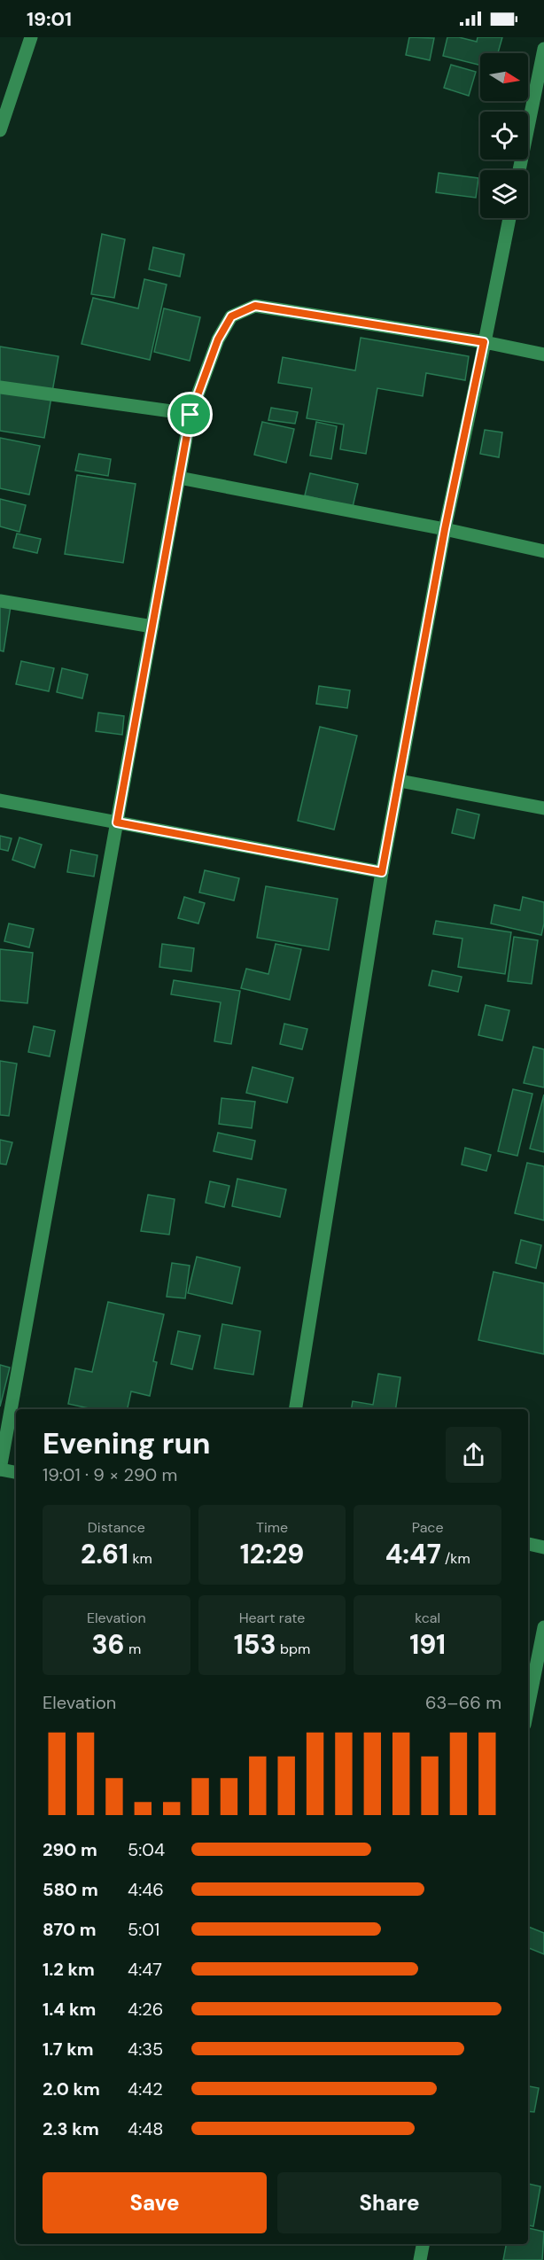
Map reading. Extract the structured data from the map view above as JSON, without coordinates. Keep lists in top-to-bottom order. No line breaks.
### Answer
{"north":"right","page":{"status":"19:01","heading":["Evening run","19:01 · 9 × 290 m"],"stats":[["Distance","2.61 km"],["Time","12:29"],["Pace","4:47 /km"],["Elevation","36 m"],["Heart rate","153 bpm"],["kcal","191"]],"chart":["Elevation","63–66 m"],"list":[{"name":"290 m","note":"5:04"},{"name":"580 m","note":"4:46"},{"name":"870 m","note":"5:01"},{"name":"1.2 km","note":"4:47"},{"name":"1.4 km","note":"4:26"},{"name":"1.7 km","note":"4:35"},{"name":"2.0 km","note":"4:42"},{"name":"2.3 km","note":"4:48"}],"buttons":["Save","Share"]}}
